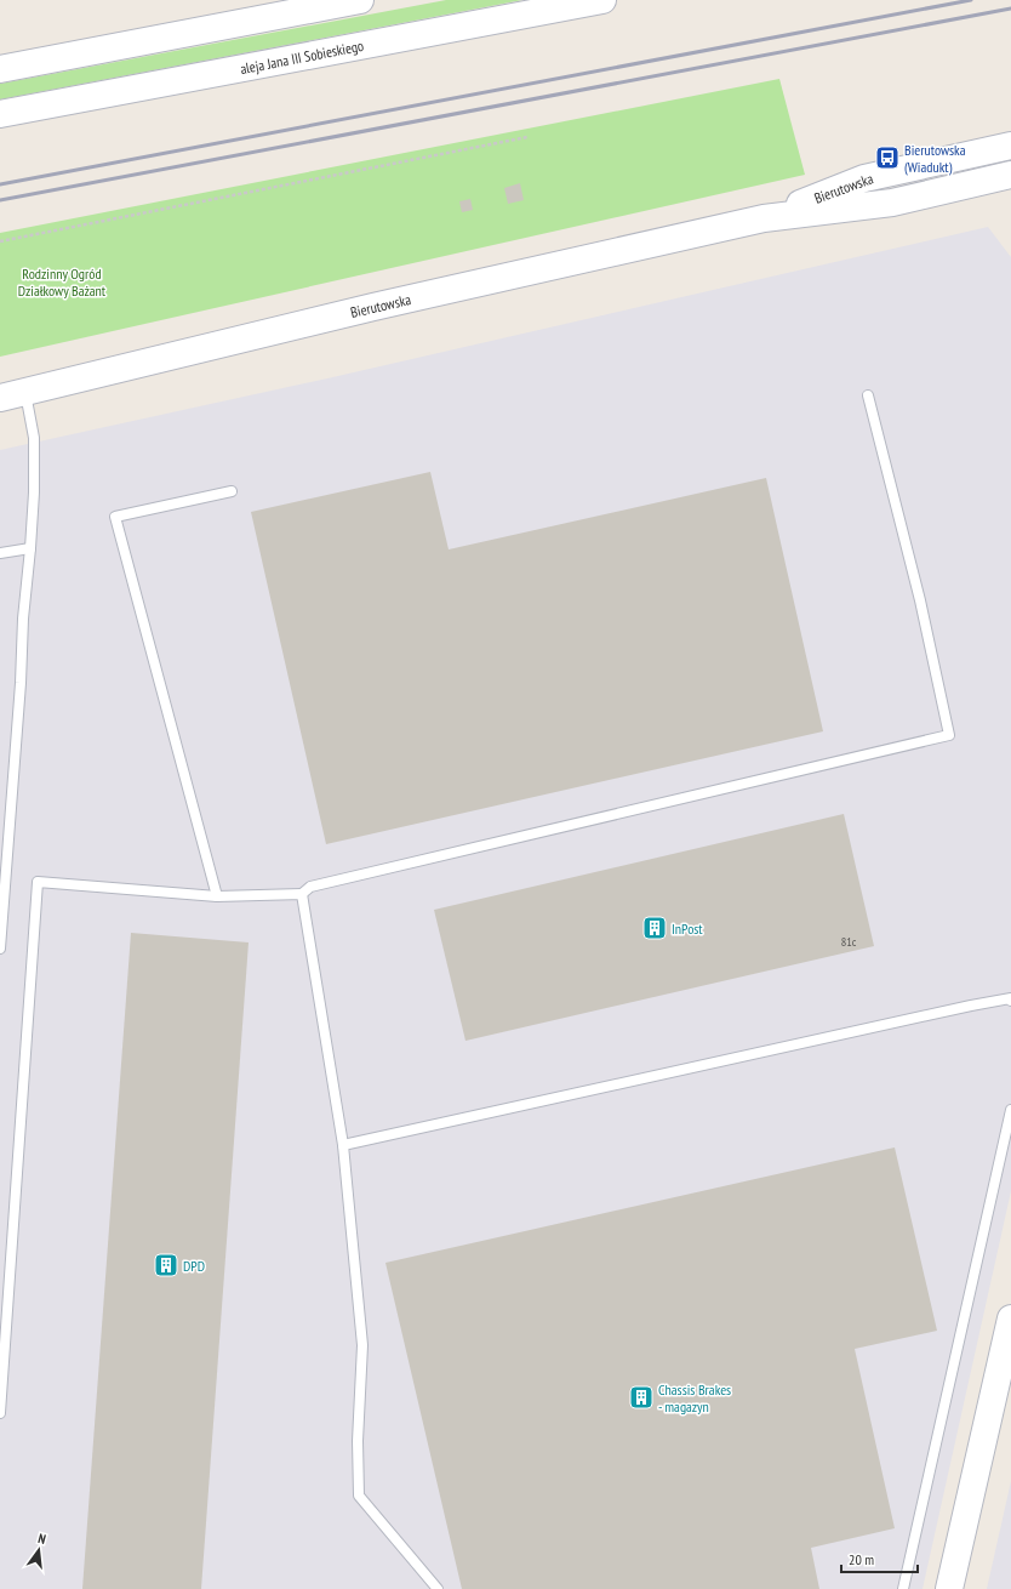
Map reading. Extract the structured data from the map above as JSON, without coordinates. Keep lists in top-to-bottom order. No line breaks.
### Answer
{"streets":{"street":["aleja Jana III Sobieskiego","Bierutowska"]},"parks":["Rodzinny Ogród Działkowy Bażant"],"places":{"bus stop":["Bierutowska (Wiadukt)"],"building":["InPost","DPD","Chassis Brakes - magazyn"]},"house_numbers":["81c"],"scale_bar":"20 m","north":"top"}
